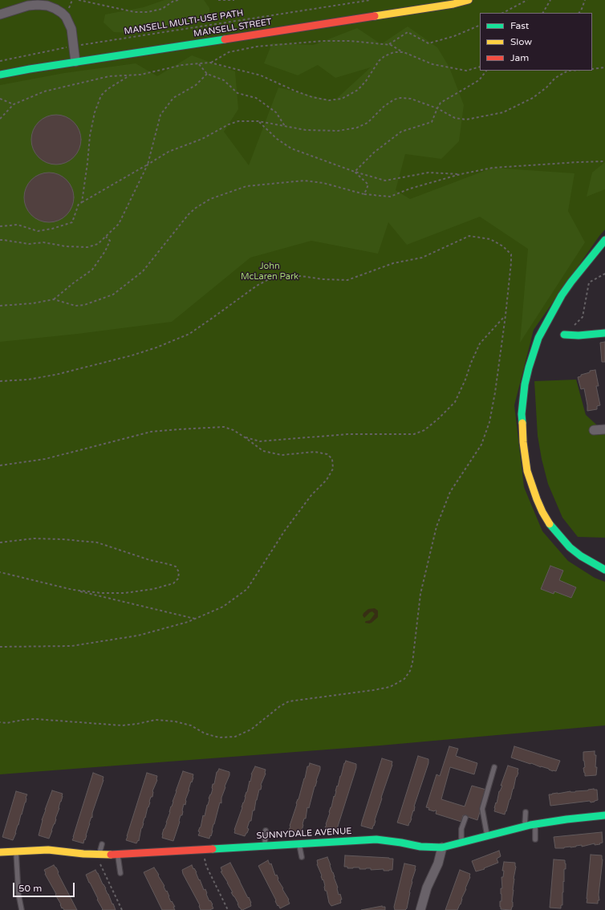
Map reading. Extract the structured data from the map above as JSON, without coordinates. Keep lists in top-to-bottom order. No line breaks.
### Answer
{"streets":{"street":["MANSELL STREET","SUNNYDALE AVENUE"],"path":["MANSELL MULTI-USE PATH"]},"parks":["John McLaren Park"],"legend":["Fast","Slow","Jam"],"scale_bar":"50 m"}
